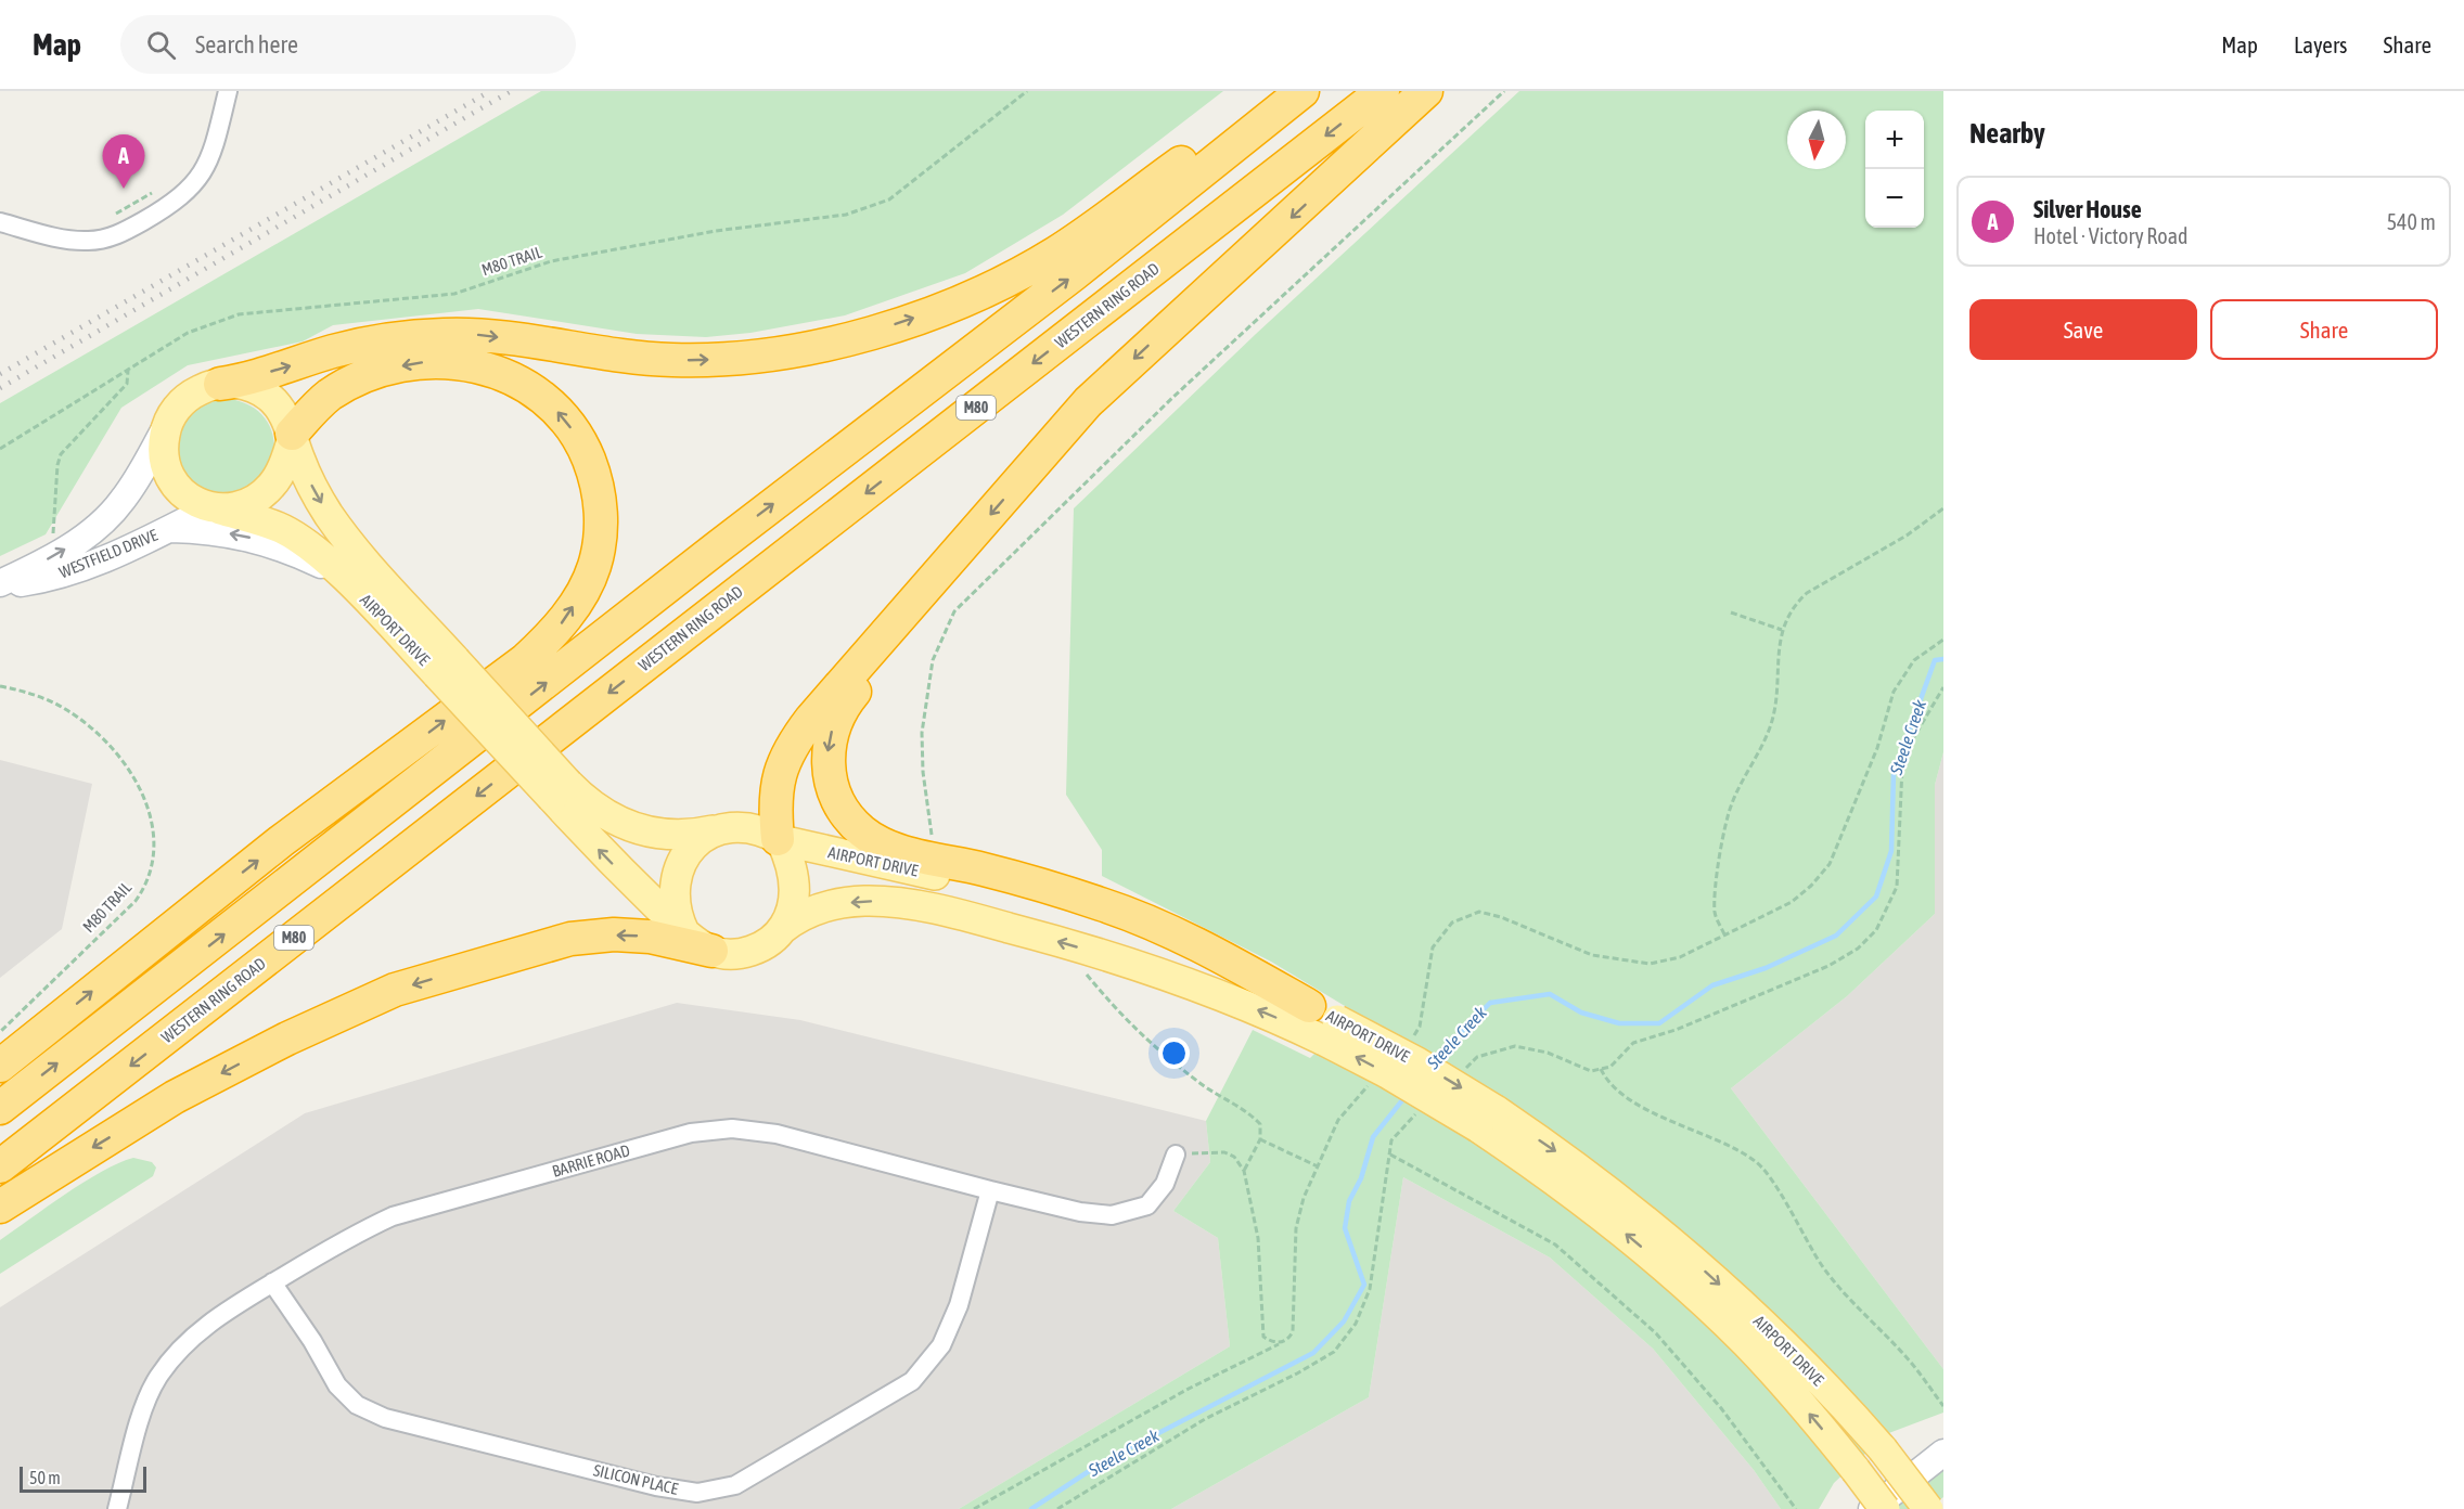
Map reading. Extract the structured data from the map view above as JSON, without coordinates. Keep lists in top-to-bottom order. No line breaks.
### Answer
{"streets":{"highway":["WESTERN RING ROAD","M80"],"main road":["WESTFIELD DRIVE","AIRPORT DRIVE"],"street":["BARRIE ROAD","SILICON PLACE"],"path":["M80 TRAIL"]},"crossings":[["WESTFIELD DRIVE","AIRPORT DRIVE"],["BARRIE ROAD","SILICON PLACE"]],"one_way":["WESTFIELD DRIVE"],"water":["Steele Creek"],"scale_bar":"50 m","north":"bottom","page":{"header":"Map","search":"Search here","nav":["Map","Layers","Share"],"heading":"Nearby","map_buttons":["+","−"],"pins":"A","list":[{"mark":"A","name":"Silver House","note":"Hotel · Victory Road","value":"540 m"}],"buttons":["Save","Share"],"scale":"50 m"}}
